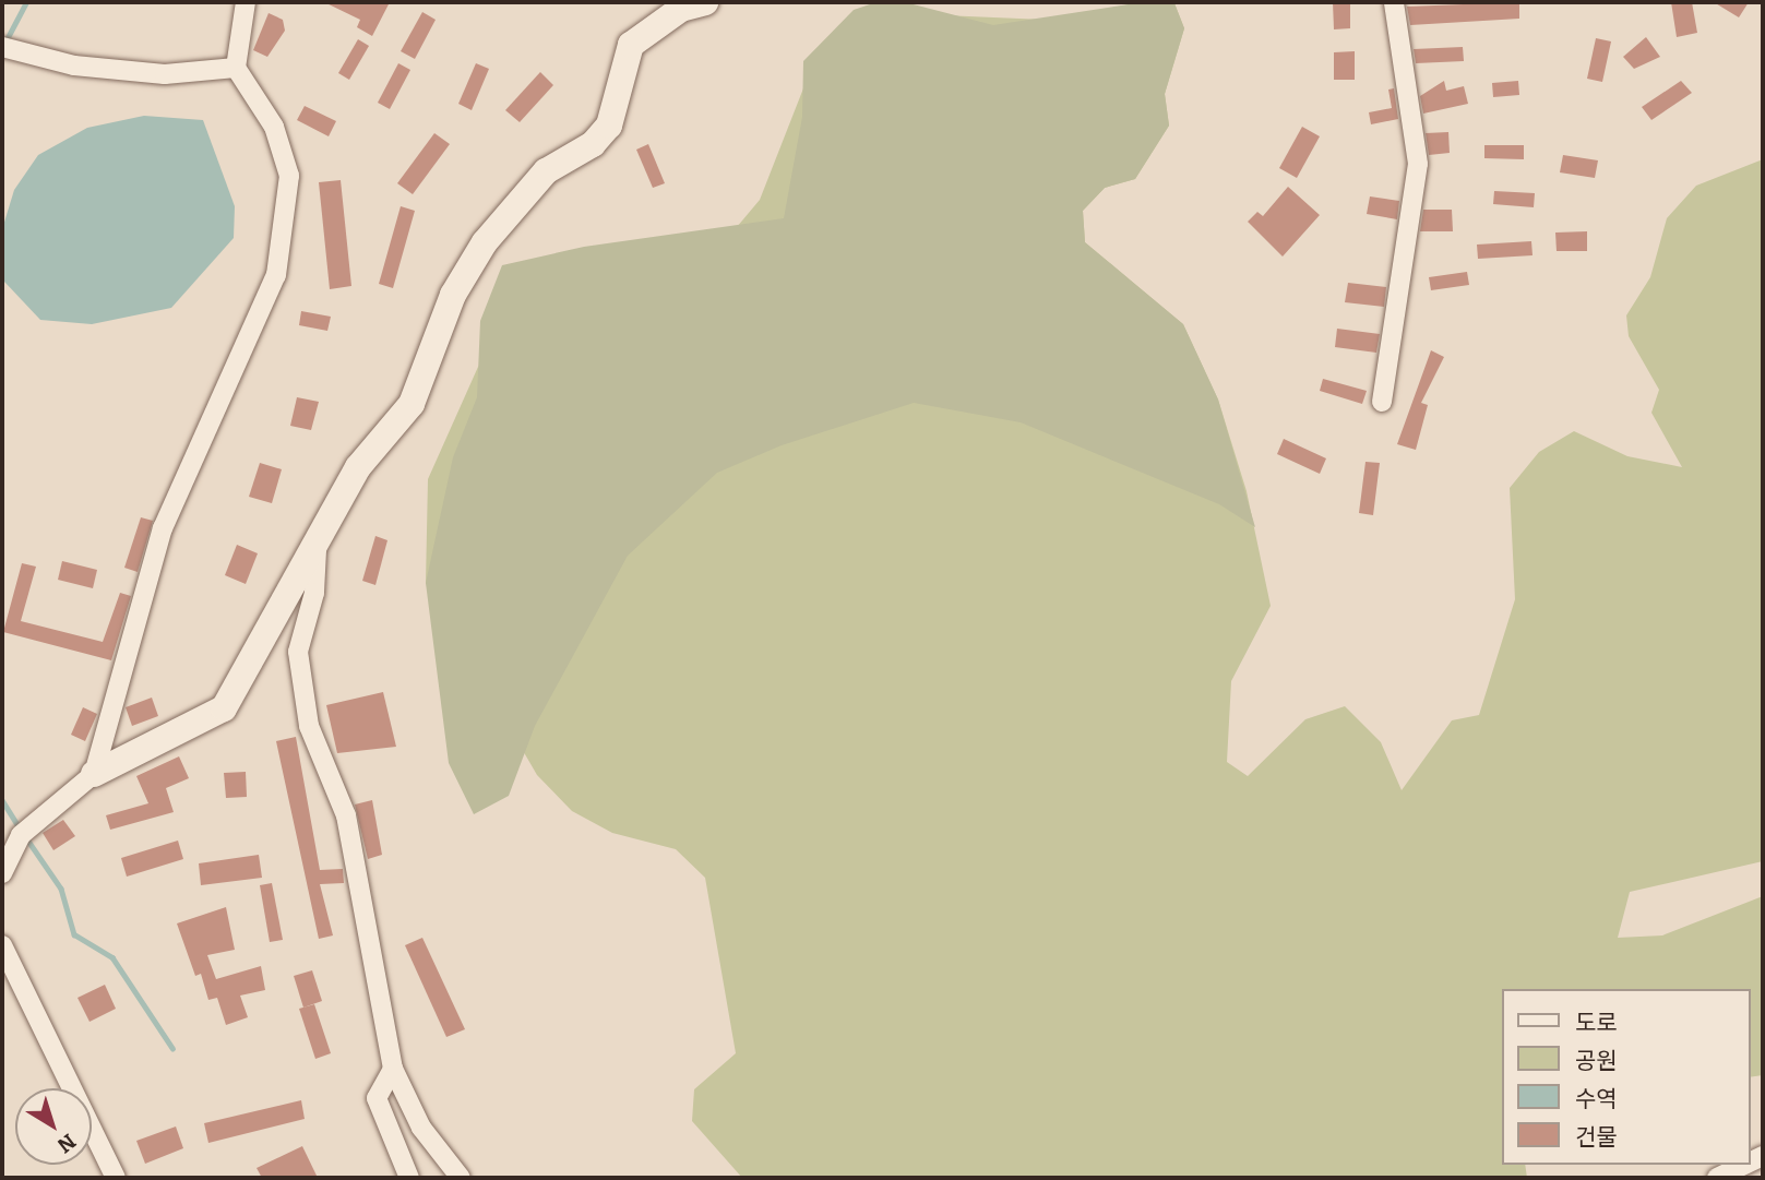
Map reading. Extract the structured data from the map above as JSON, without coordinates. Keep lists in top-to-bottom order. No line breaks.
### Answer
{"legend":["도로","공원","수역","건물"],"north":"bottom right"}
